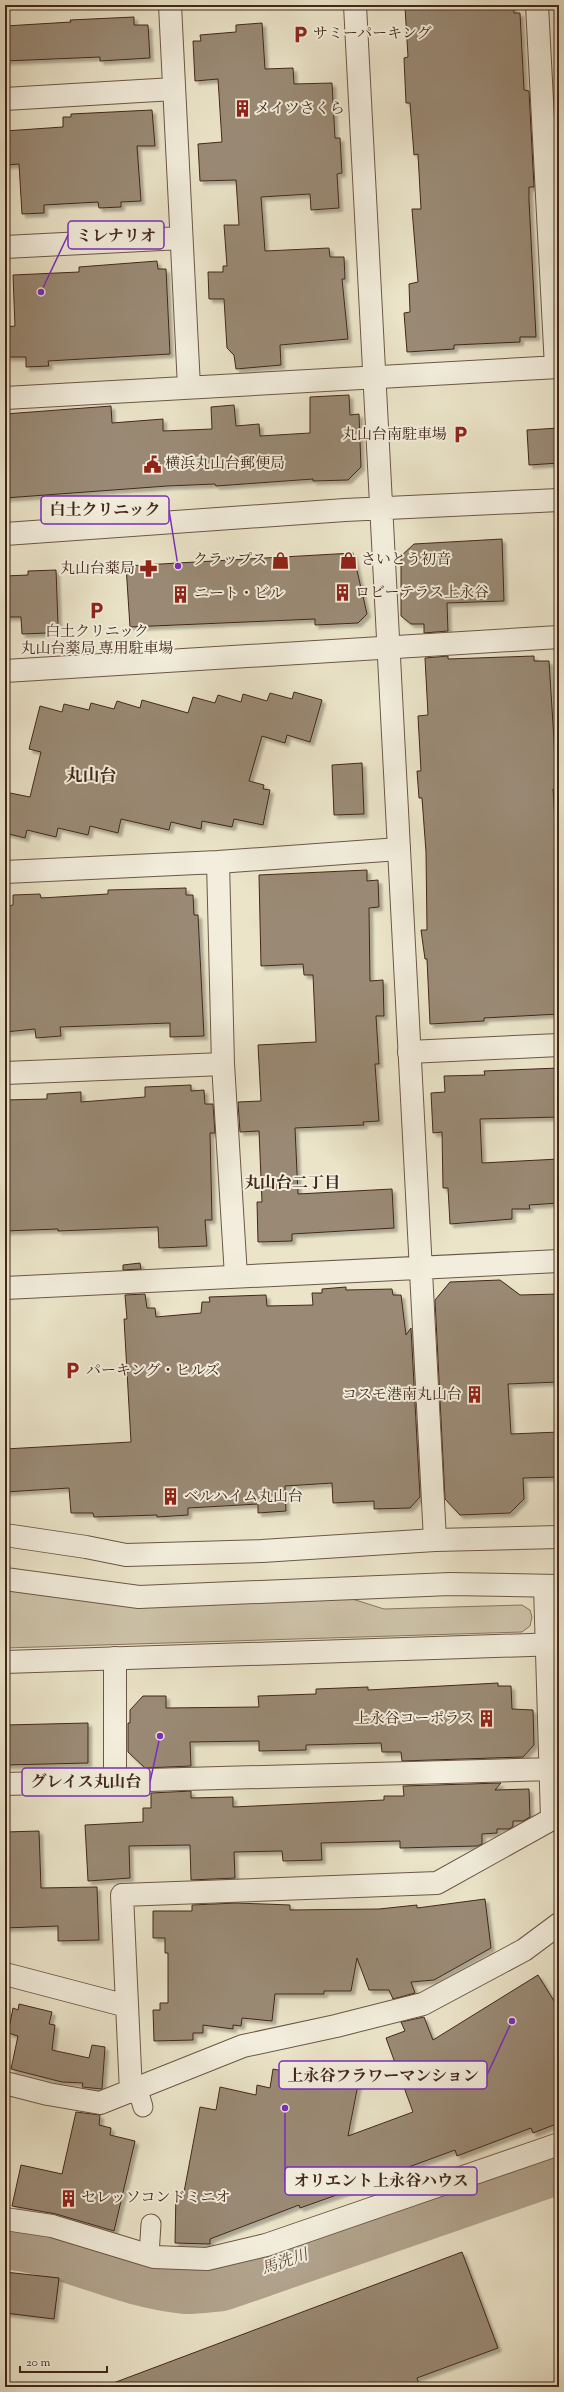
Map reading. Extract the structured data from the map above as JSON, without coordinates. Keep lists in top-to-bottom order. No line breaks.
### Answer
{"districts":["丸山台","丸山台二丁目"],"water":["馬洗川"],"places":{"parking":["サミーパーキング","丸山台南駐車場","白土クリニック 丸山台薬局 専用駐車場","パーキング・ヒルズ"],"building":["メイツさくら","ロビーテラス上永谷","ニート・ビル","コスモ港南丸山台","ベルハイム丸山台","上永谷コーポラス","セレッソコンドミニオ"],"other":["ミレナリオ","白土クリニック","グレイス丸山台","上永谷フラワーマンション","オリエント上永谷ハウス"],"public building":["横浜丸山台郵便局"],"shop":["クラップス","さいとう初音"],"pharmacy":["丸山台薬局"]},"scale_bar":"20 m"}
